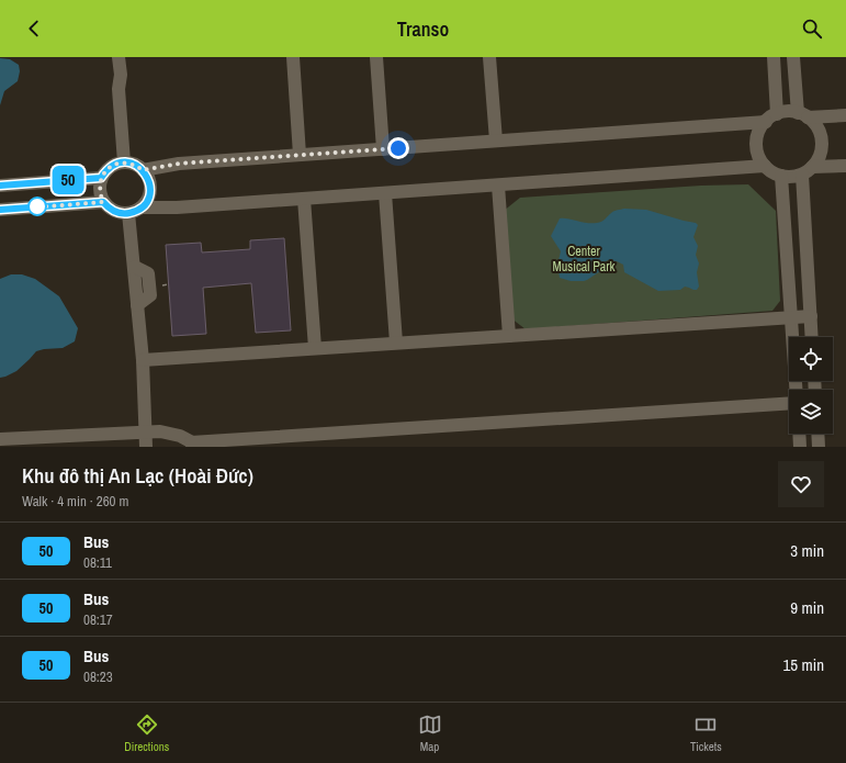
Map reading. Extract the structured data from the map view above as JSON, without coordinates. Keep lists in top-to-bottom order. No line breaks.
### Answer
{"parks":["Center Musical Park"],"lines":["bus line 50"],"page":{"header":"Transo","on_map":"50","heading":["Khu đô thị An Lạc (Hoài Đức)","Walk · 4 min · 260 m"],"list":[{"mark":"50","name":"Bus","note":"08:11","value":"3 min"},{"mark":"50","name":"Bus","note":"08:17","value":"9 min"},{"mark":"50","name":"Bus","note":"08:23","value":"15 min"}],"tabs":["Directions","Map","Tickets"]}}
